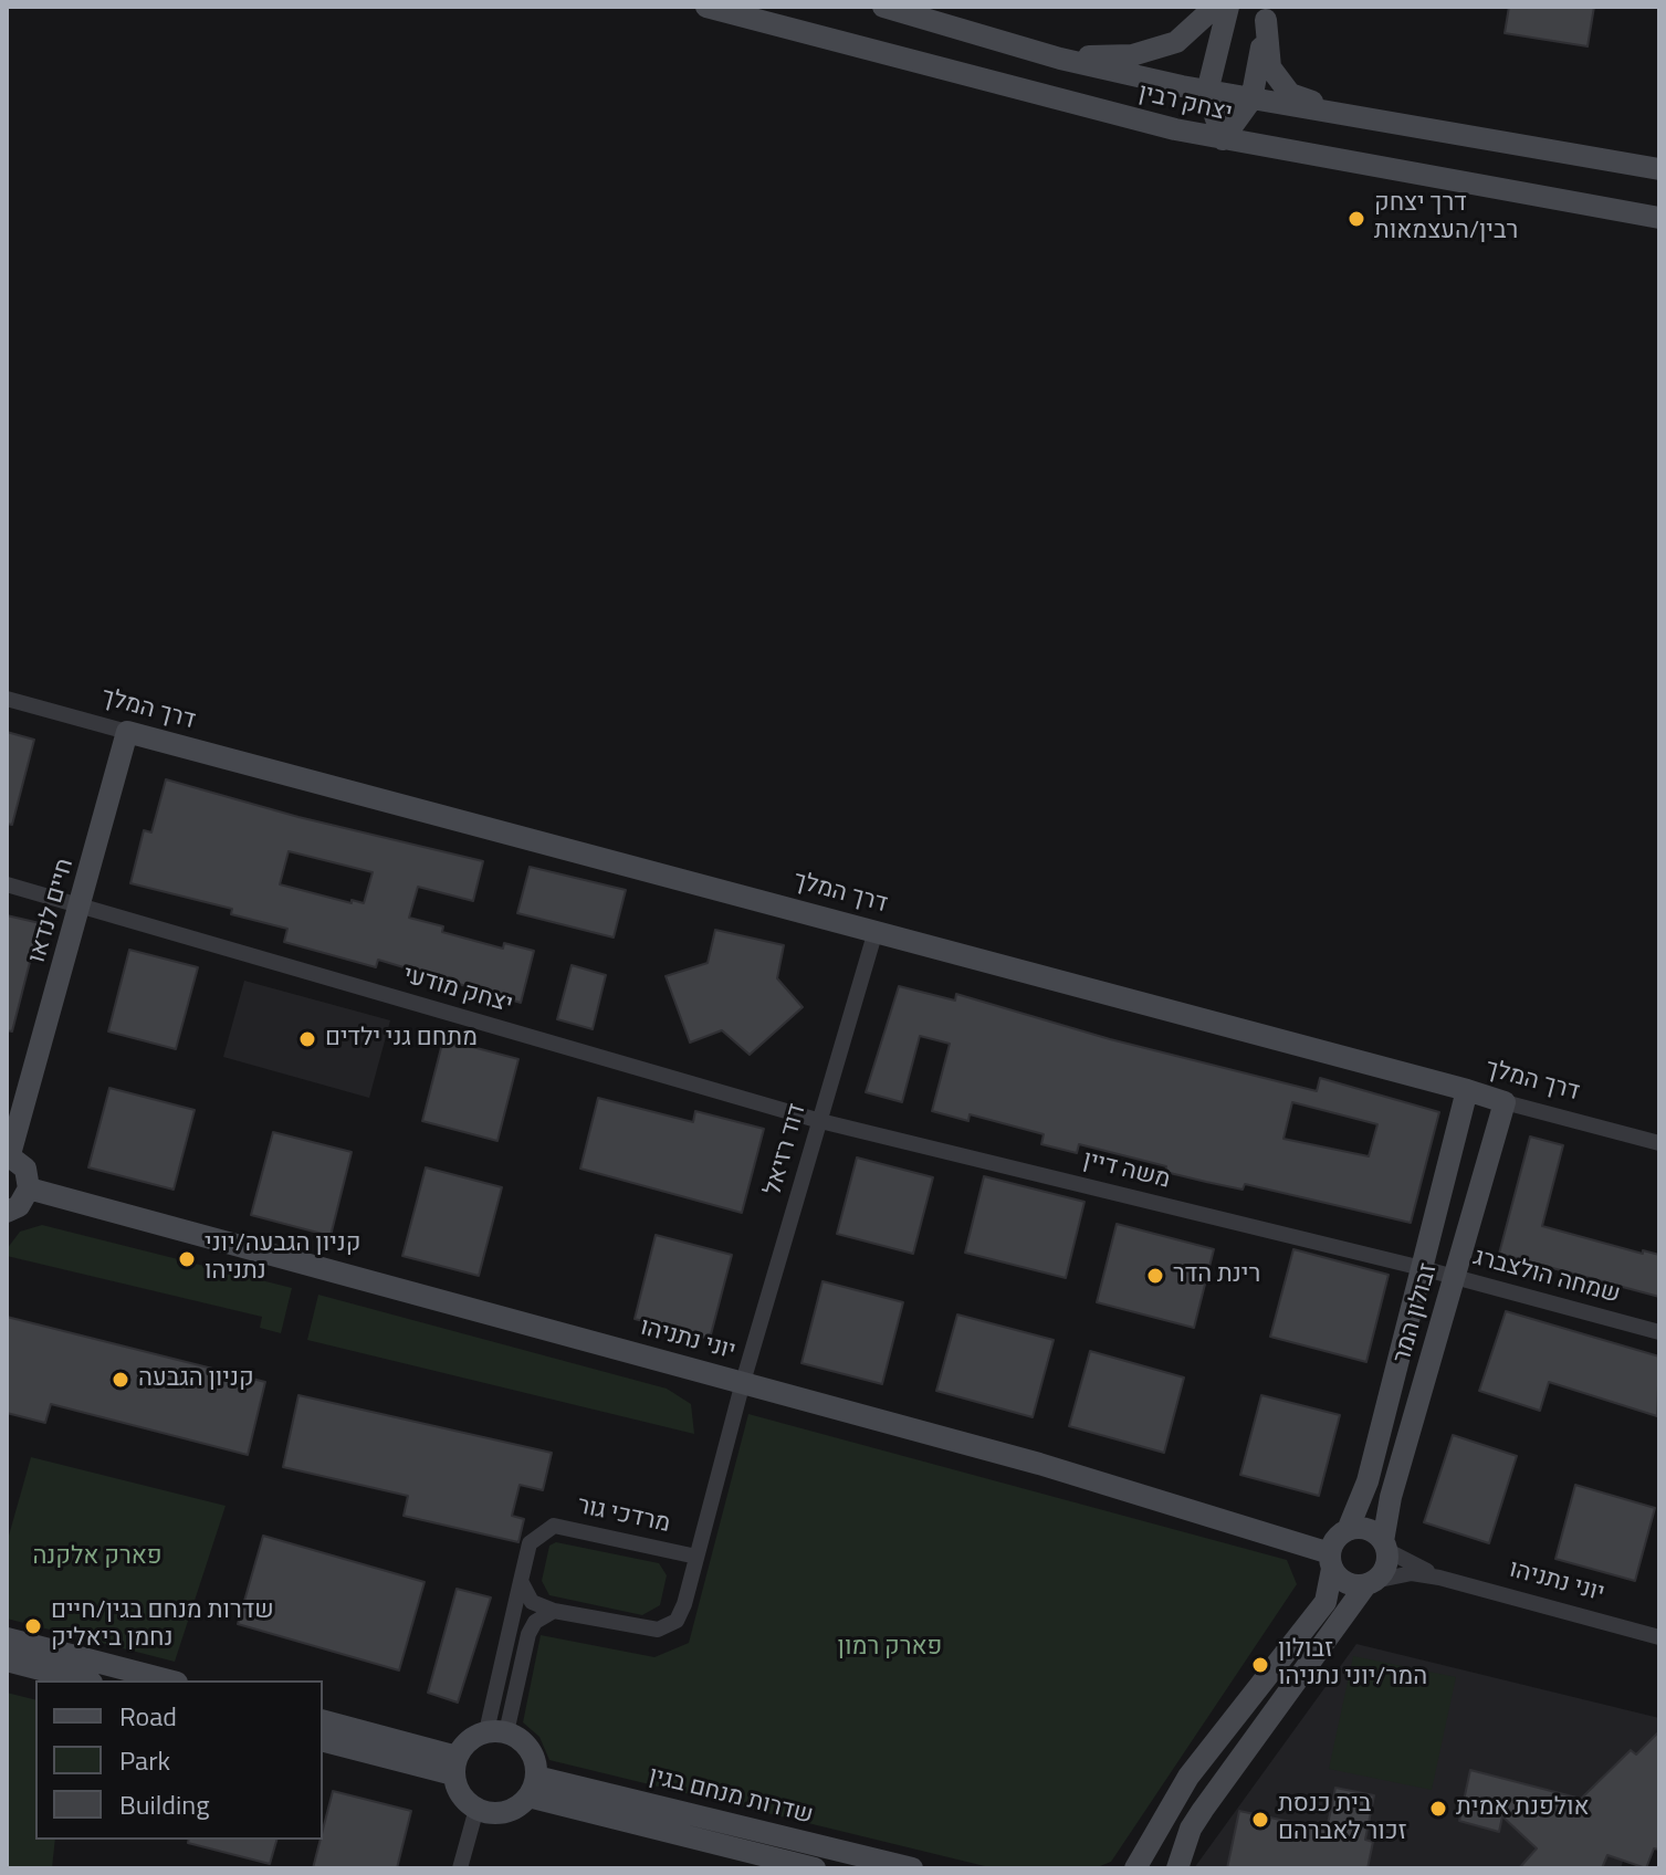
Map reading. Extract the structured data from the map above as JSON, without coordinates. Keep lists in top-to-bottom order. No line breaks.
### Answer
{"streets":{"street":["יצחק רבין","דרך המלך","חיים לנדאו","יצחק מודעי","דוד רזיאל","משה דיין","שמחה הולצברג","זבולון המר","יוני נתניהו","מרדכי גור","שדרות מנחם בגין"]},"crossings":[["דרך המלך","חיים לנדאו"],["דרך המלך","דוד רזיאל"],["דרך המלך","זבולון המר"],["חיים לנדאו","יצחק מודעי"],["יצחק מודעי","דוד רזיאל"],["יצחק מודעי","משה דיין"],["דוד רזיאל","משה דיין"],["דוד רזיאל","יוני נתניהו"],["דוד רזיאל","מרדכי גור"],["משה דיין","שמחה הולצברג"],["משה דיין","זבולון המר"],["שמחה הולצברג","זבולון המר"],["זבולון המר","יוני נתניהו"],["יוני נתניהו","מרדכי גור"],["מרדכי גור","שדרות מנחם בגין"]],"parks":["פארק אלקנה","פארק רמון"],"places":["דרך יצחק רבין/העצמאות","מתחם גני ילדים","קניון הגבעה/יוני נתניהו","רינת הדר","קניון הגבעה","שדרות מנחם בגין/חיים נחמן ביאליק","זבולון המר/יוני נתניהו","אולפנת אמית","בית כנסת זכור לאברהם"],"legend":["Road","Park","Building"]}
